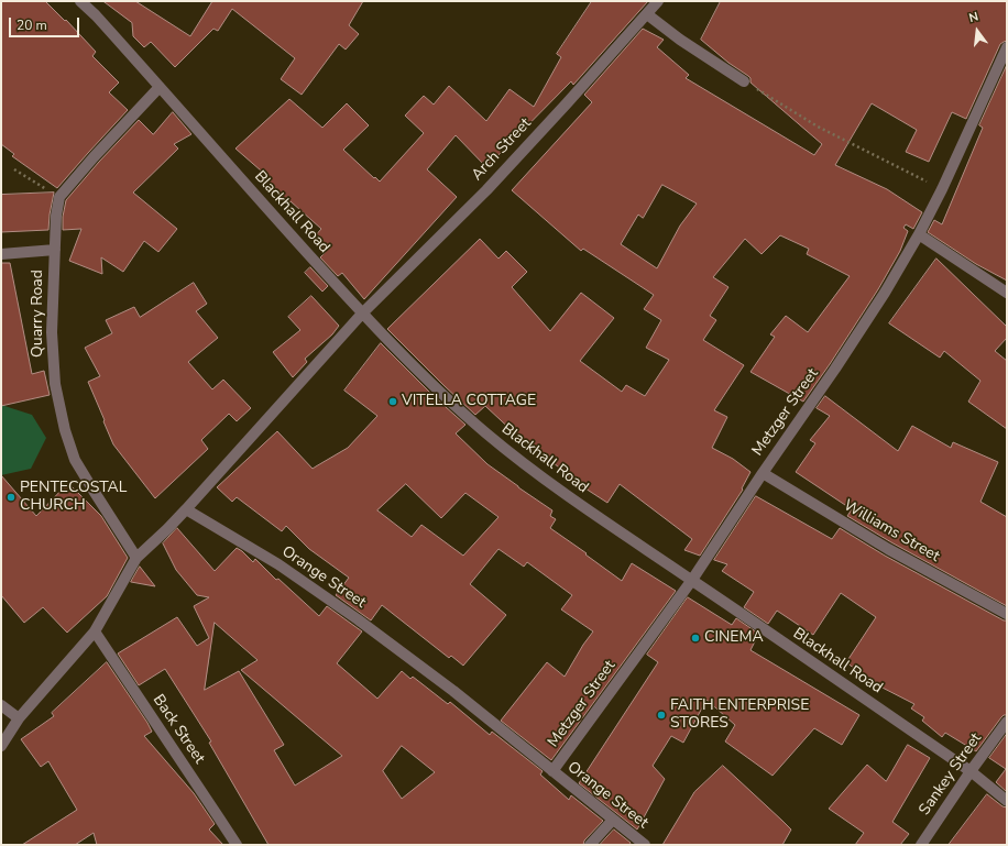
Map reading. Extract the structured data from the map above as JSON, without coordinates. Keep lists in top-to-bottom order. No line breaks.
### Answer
{"streets":{"street":["Arch Street","Blackhall Road","Quarry Road","Metzger Street","Williams Street","Orange Street","Back Street","Sankey Street"]},"crossings":[["Arch Street","Blackhall Road"],["Blackhall Road","Metzger Street"],["Blackhall Road","Sankey Street"],["Metzger Street","Williams Street"],["Metzger Street","Orange Street"]],"places":["VITELLA COTTAGE","PENTECOSTAL CHURCH","CINEMA","FAITH ENTERPRISE STORES"],"scale_bar":"20 m","north":"top"}
